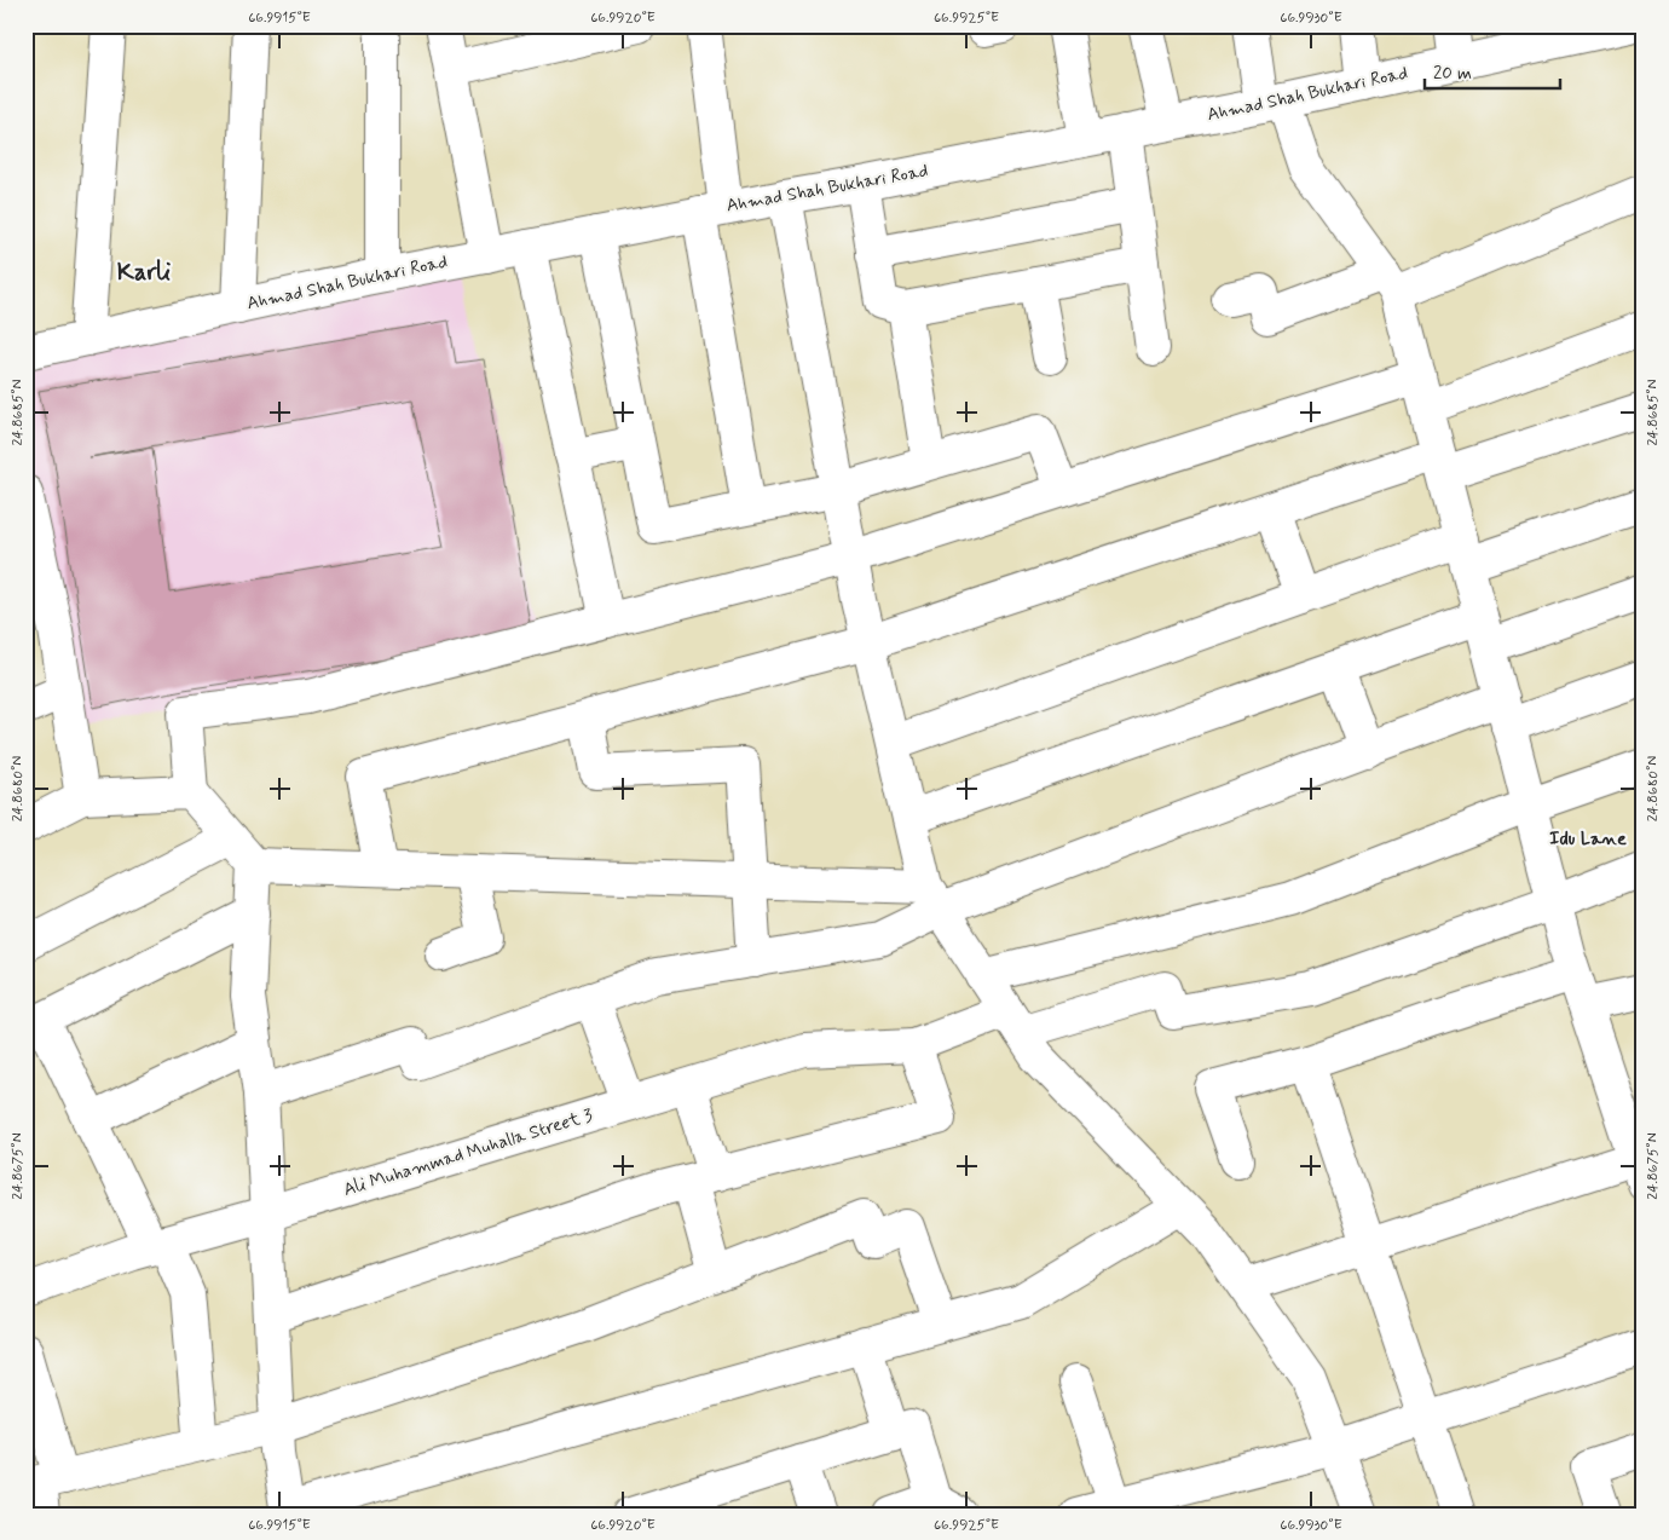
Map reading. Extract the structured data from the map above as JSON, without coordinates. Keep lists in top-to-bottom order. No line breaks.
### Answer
{"streets":{"street":["Ahmad Shah Bukhari Road","Ali Muhammad Muhalla Street 3"]},"districts":["Karli","Idu Lane"],"scale_bar":"20 m","coordinates":["66.9915°E","66.9920°E","66.9925°E","66.9930°E","24.8685°N","24.8680°N","24.8675°N"]}
